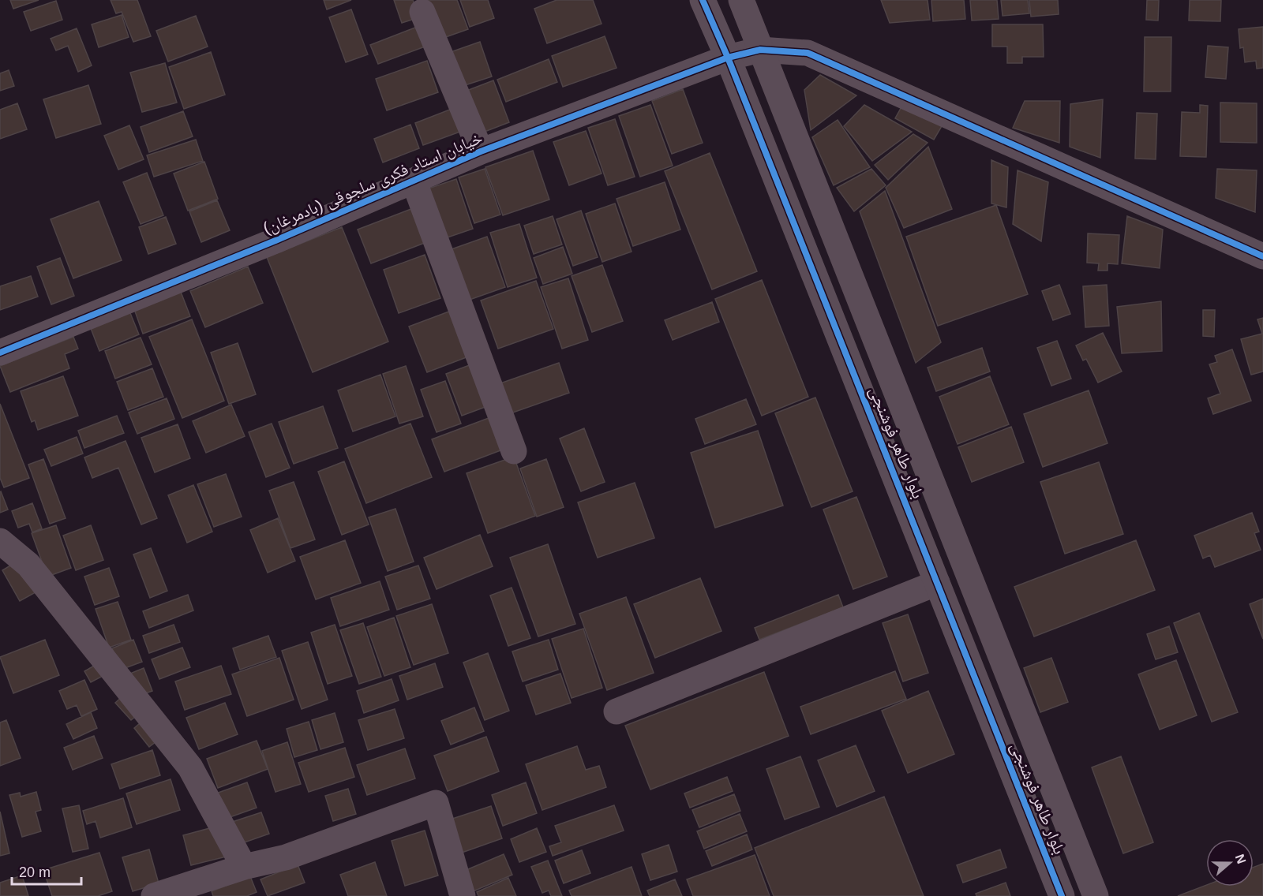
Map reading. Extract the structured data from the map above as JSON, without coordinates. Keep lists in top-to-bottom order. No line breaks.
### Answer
{"streets":{"street":["خیابان استاد فکری سلجوقی (بادمرغان)","بلوار طاهر فوشنجی"]},"crossings":[["خیابان استاد فکری سلجوقی (بادمرغان)","بلوار طاهر فوشنجی"]],"scale_bar":"20 m","north":"right"}
